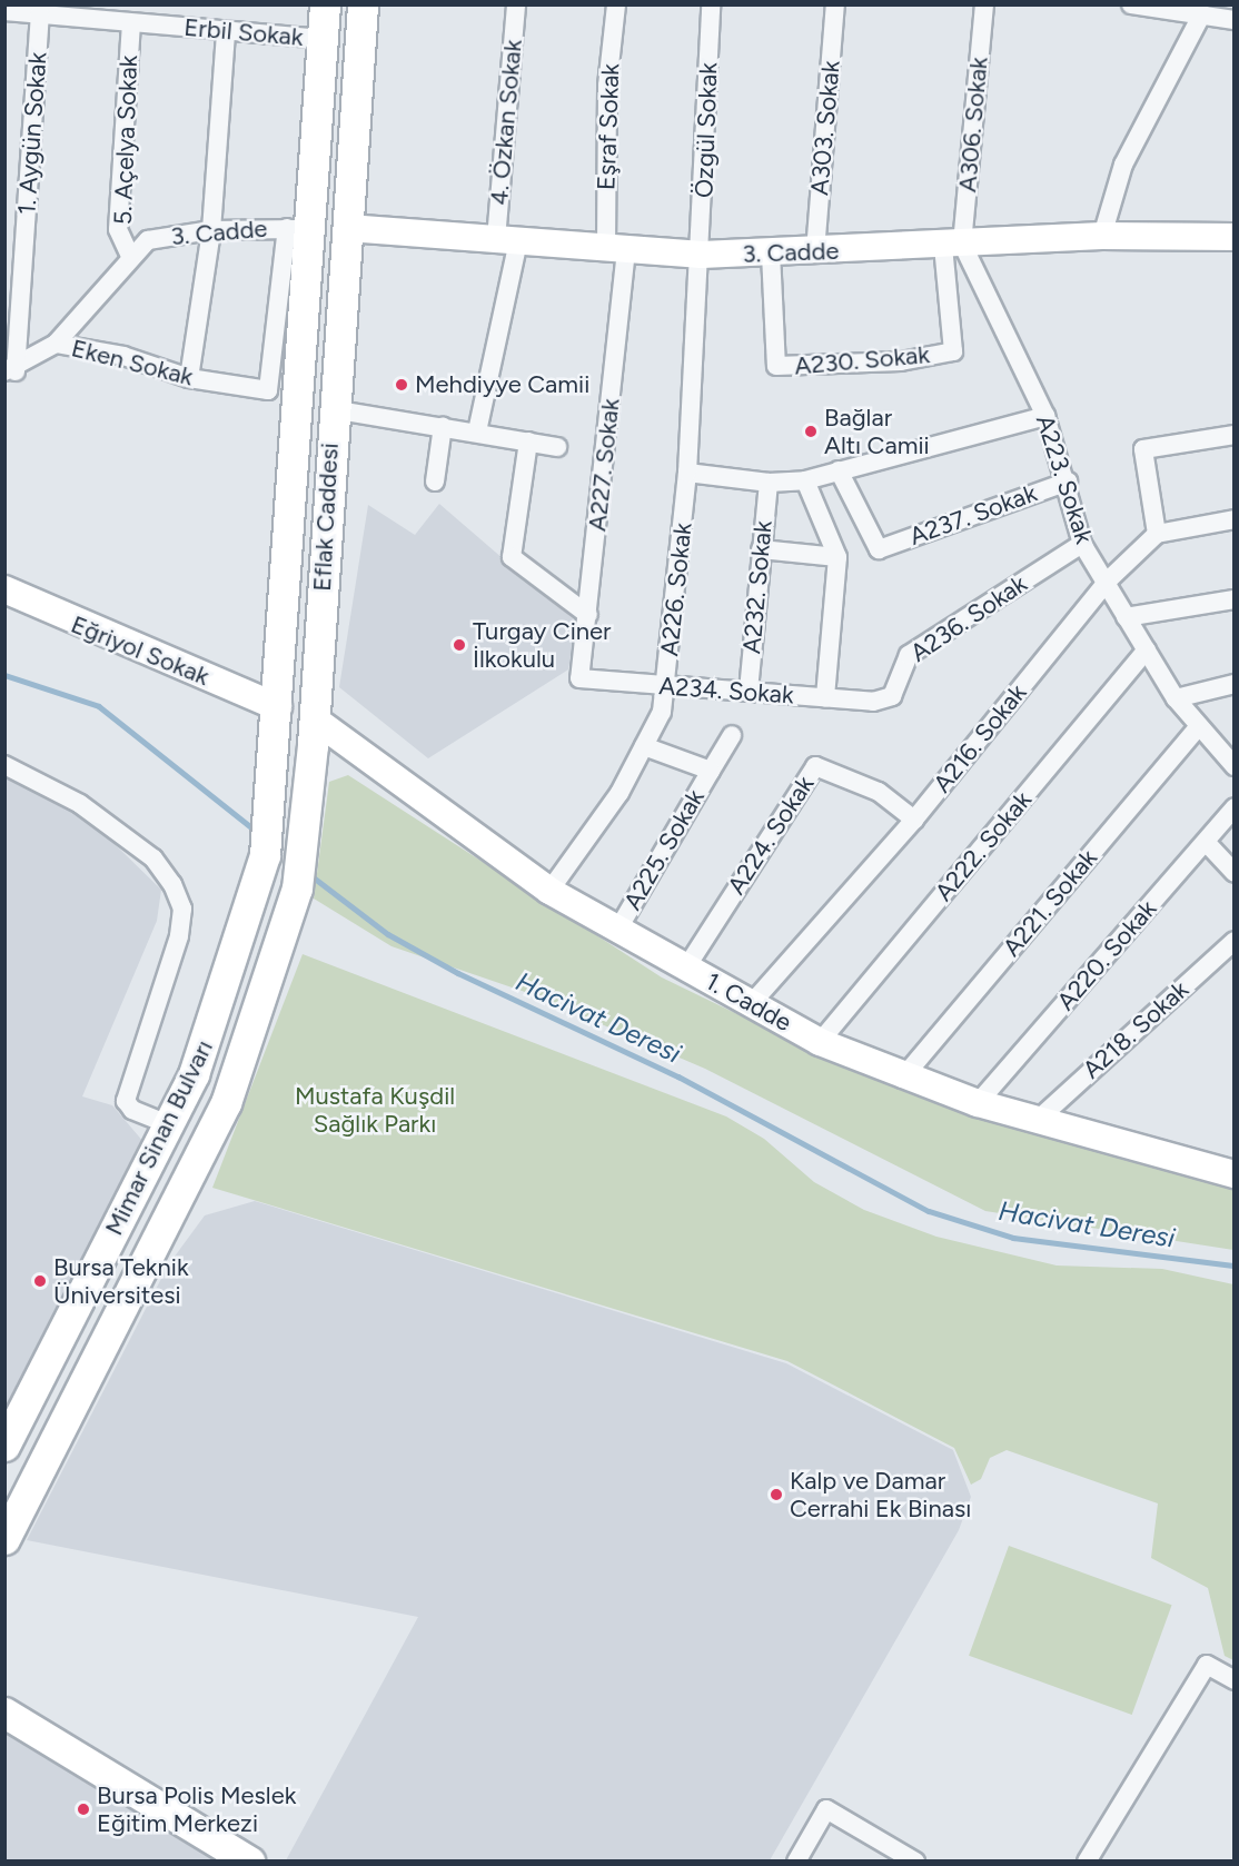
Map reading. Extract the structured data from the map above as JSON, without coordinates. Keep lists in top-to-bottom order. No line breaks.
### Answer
{"streets":{"main road":["3. Cadde","Eflak Caddesi","Eğriyol Sokak","1. Cadde","Mimar Sinan Bulvarı"],"street":["Erbil Sokak","4. Özkan Sokak","A306. Sokak","Eşraf Sokak","A303. Sokak","Özgül Sokak","1. Aygün Sokak","5. Açelya Sokak","A230. Sokak","Eken Sokak","A227. Sokak","A223. Sokak","A237. Sokak","A232. Sokak","A226. Sokak","A236. Sokak","A234. Sokak","A216. Sokak","A224. Sokak","A222. Sokak","A225. Sokak","A221. Sokak","A220. Sokak","A218. Sokak"]},"crossings":[["Erbil Sokak","1. Aygün Sokak"],["Erbil Sokak","5. Açelya Sokak"],["Erbil Sokak","Eflak Caddesi"],["4. Özkan Sokak","3. Cadde"],["A306. Sokak","3. Cadde"],["A306. Sokak","A230. Sokak"],["A306. Sokak","A223. Sokak"],["Eşraf Sokak","3. Cadde"],["Eşraf Sokak","A227. Sokak"],["A303. Sokak","3. Cadde"],["Özgül Sokak","3. Cadde"],["Özgül Sokak","A226. Sokak"],["1. Aygün Sokak","Eken Sokak"],["5. Açelya Sokak","3. Cadde"],["3. Cadde","A230. Sokak"],["3. Cadde","Eken Sokak"],["3. Cadde","A227. Sokak"],["3. Cadde","A223. Sokak"],["3. Cadde","Eflak Caddesi"],["3. Cadde","A226. Sokak"],["A230. Sokak","A223. Sokak"],["Eken Sokak","Eflak Caddesi"],["A227. Sokak","A234. Sokak"],["A223. Sokak","A237. Sokak"],["A223. Sokak","A236. Sokak"],["A223. Sokak","A216. Sokak"],["A223. Sokak","A222. Sokak"],["A223. Sokak","A221. Sokak"],["Eflak Caddesi","Eğriyol Sokak"],["Eflak Caddesi","1. Cadde"],["Eflak Caddesi","Mimar Sinan Bulvarı"],["A232. Sokak","A234. Sokak"],["A226. Sokak","A234. Sokak"],["A226. Sokak","A225. Sokak"],["A226. Sokak","1. Cadde"],["A236. Sokak","A234. Sokak"],["A216. Sokak","A224. Sokak"],["A216. Sokak","1. Cadde"],["A224. Sokak","1. Cadde"],["A222. Sokak","1. Cadde"],["A225. Sokak","1. Cadde"],["A221. Sokak","1. Cadde"],["A220. Sokak","1. Cadde"],["1. Cadde","A218. Sokak"]],"water":["Hacivat Deresi"],"parks":["Mustafa Kuşdil Sağlık Parkı"],"places":["Mehdiyye Camii","Bağlar Altı Camii","Turgay Ciner İlkokulu","Bursa Teknik Üniversitesi","Kalp ve Damar Cerrahi Ek Binası","Bursa Polis Meslek Eğitim Merkezi"]}
